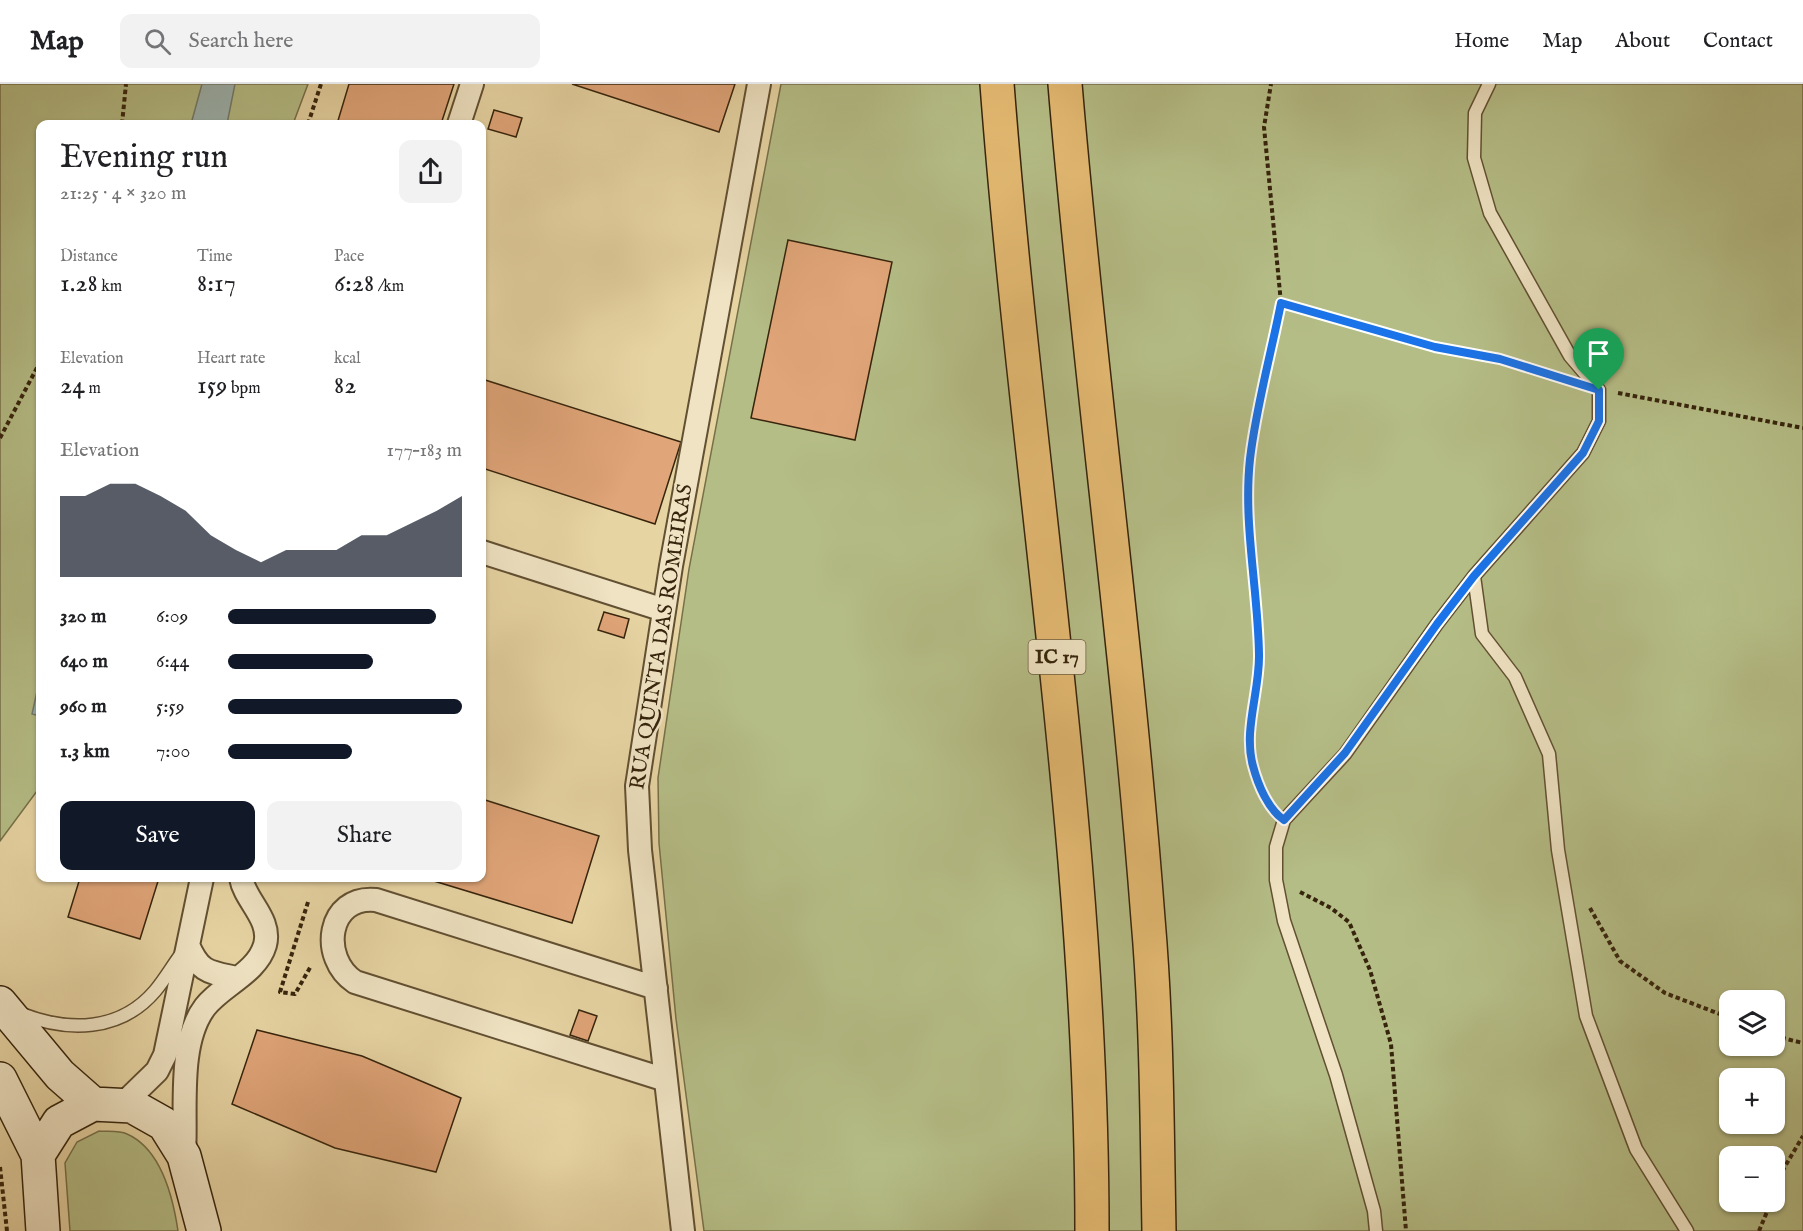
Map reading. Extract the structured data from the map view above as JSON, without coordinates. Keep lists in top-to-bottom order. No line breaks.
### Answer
{"streets":{"highway":["IC 17"],"street":["RUA QUINTA DAS ROMEIRAS"]},"page":{"header":"Map","search":"Search here","nav":["Home","Map","About","Contact"],"heading":["Evening run","21:25 · 4 × 320 m"],"stats":[["Distance","1.28 km"],["Time","8:17"],["Pace","6:28 /km"],["Elevation","24 m"],["Heart rate","159 bpm"],["kcal","82"]],"chart":["Elevation","177–183 m"],"list":[{"name":"320 m","note":"6:09"},{"name":"640 m","note":"6:44"},{"name":"960 m","note":"5:59"},{"name":"1.3 km","note":"7:00"}],"buttons":["Save","Share"],"map_buttons":["+","−"]}}
